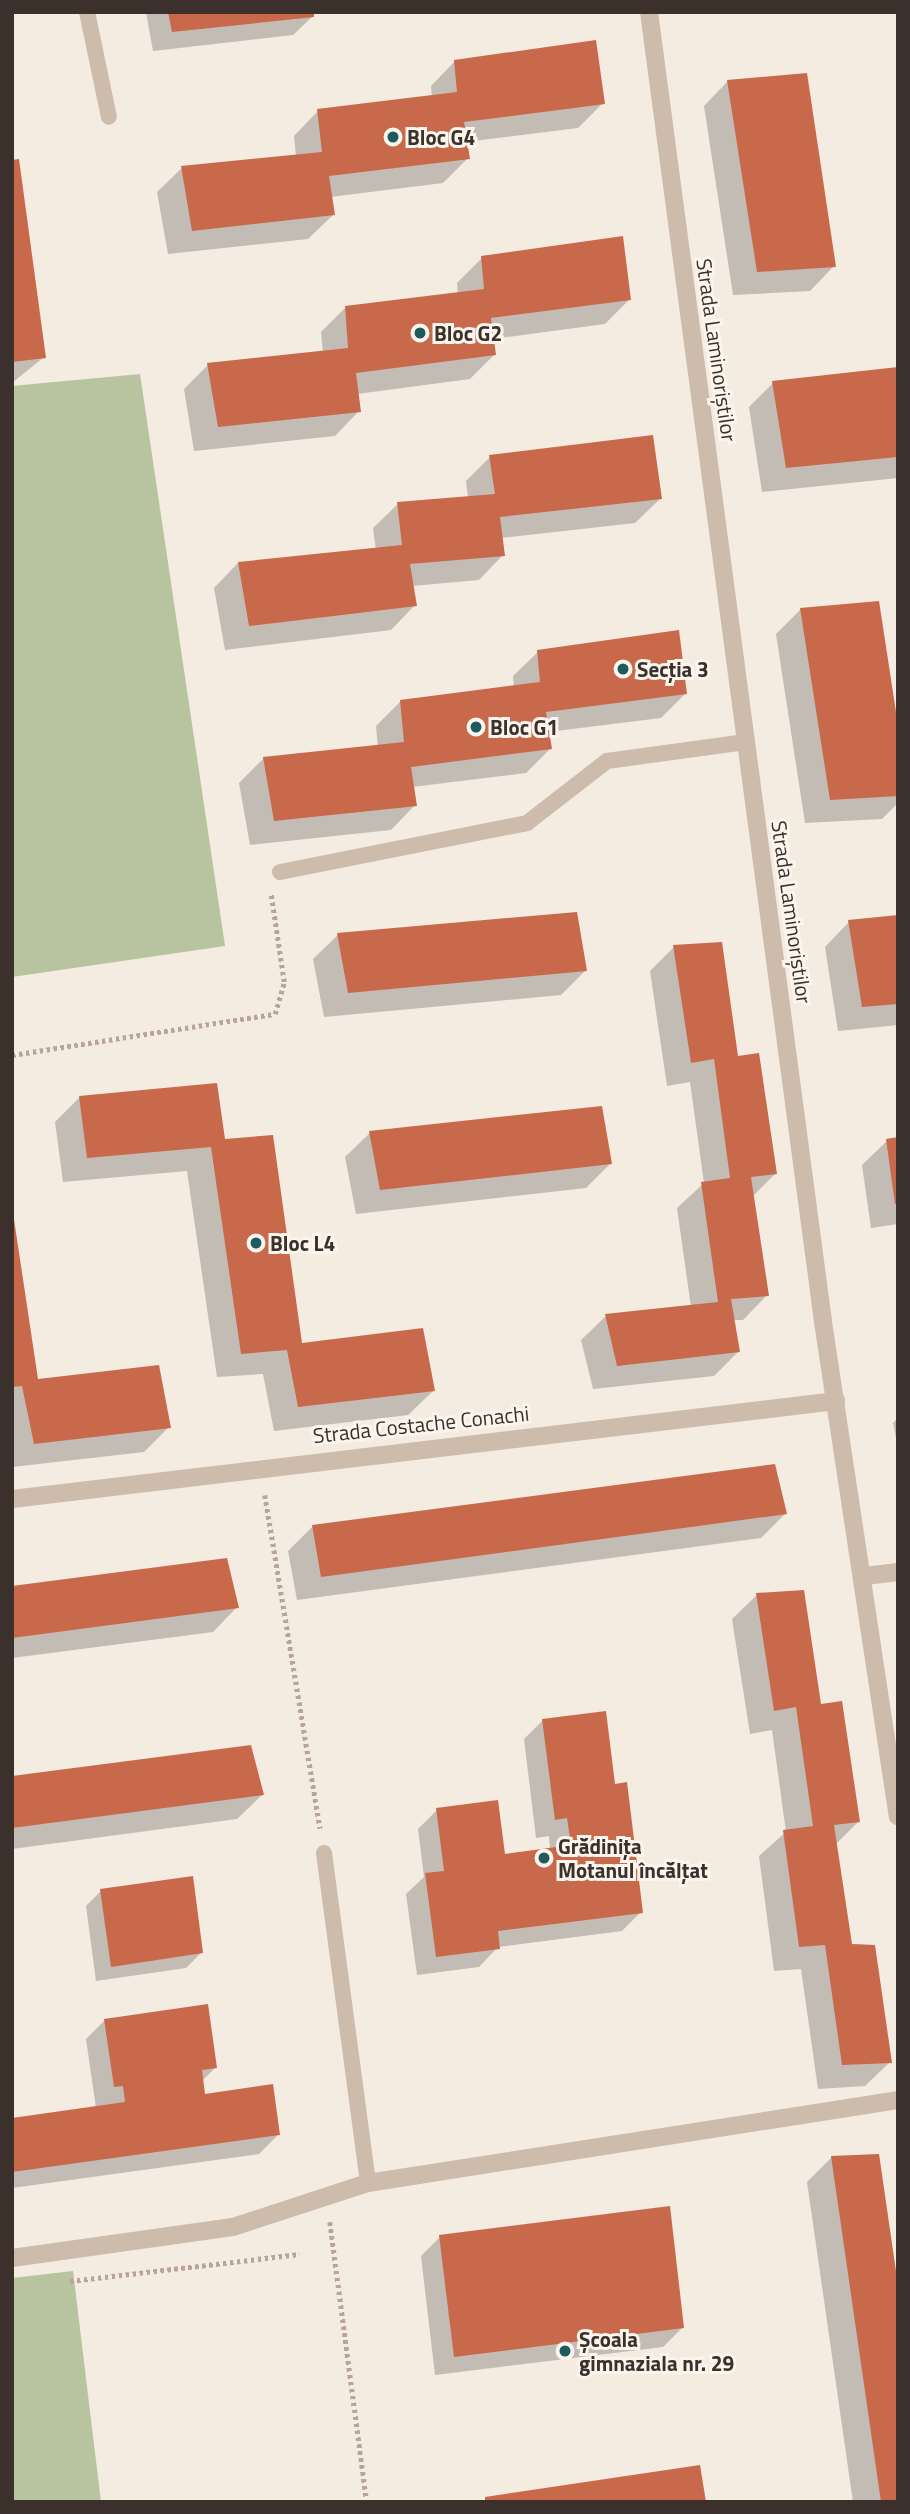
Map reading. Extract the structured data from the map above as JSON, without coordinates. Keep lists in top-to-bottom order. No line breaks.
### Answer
{"streets":{"street":["Strada Laminoriștilor","Strada Costache Conachi"]},"crossings":[["Strada Laminoriștilor","Strada Costache Conachi"]],"places":["Bloc G4","Bloc G2","Secția 3","Bloc G1","Bloc L4","Grădinița Motanul încălțat","Școala gimnaziala nr. 29"]}
